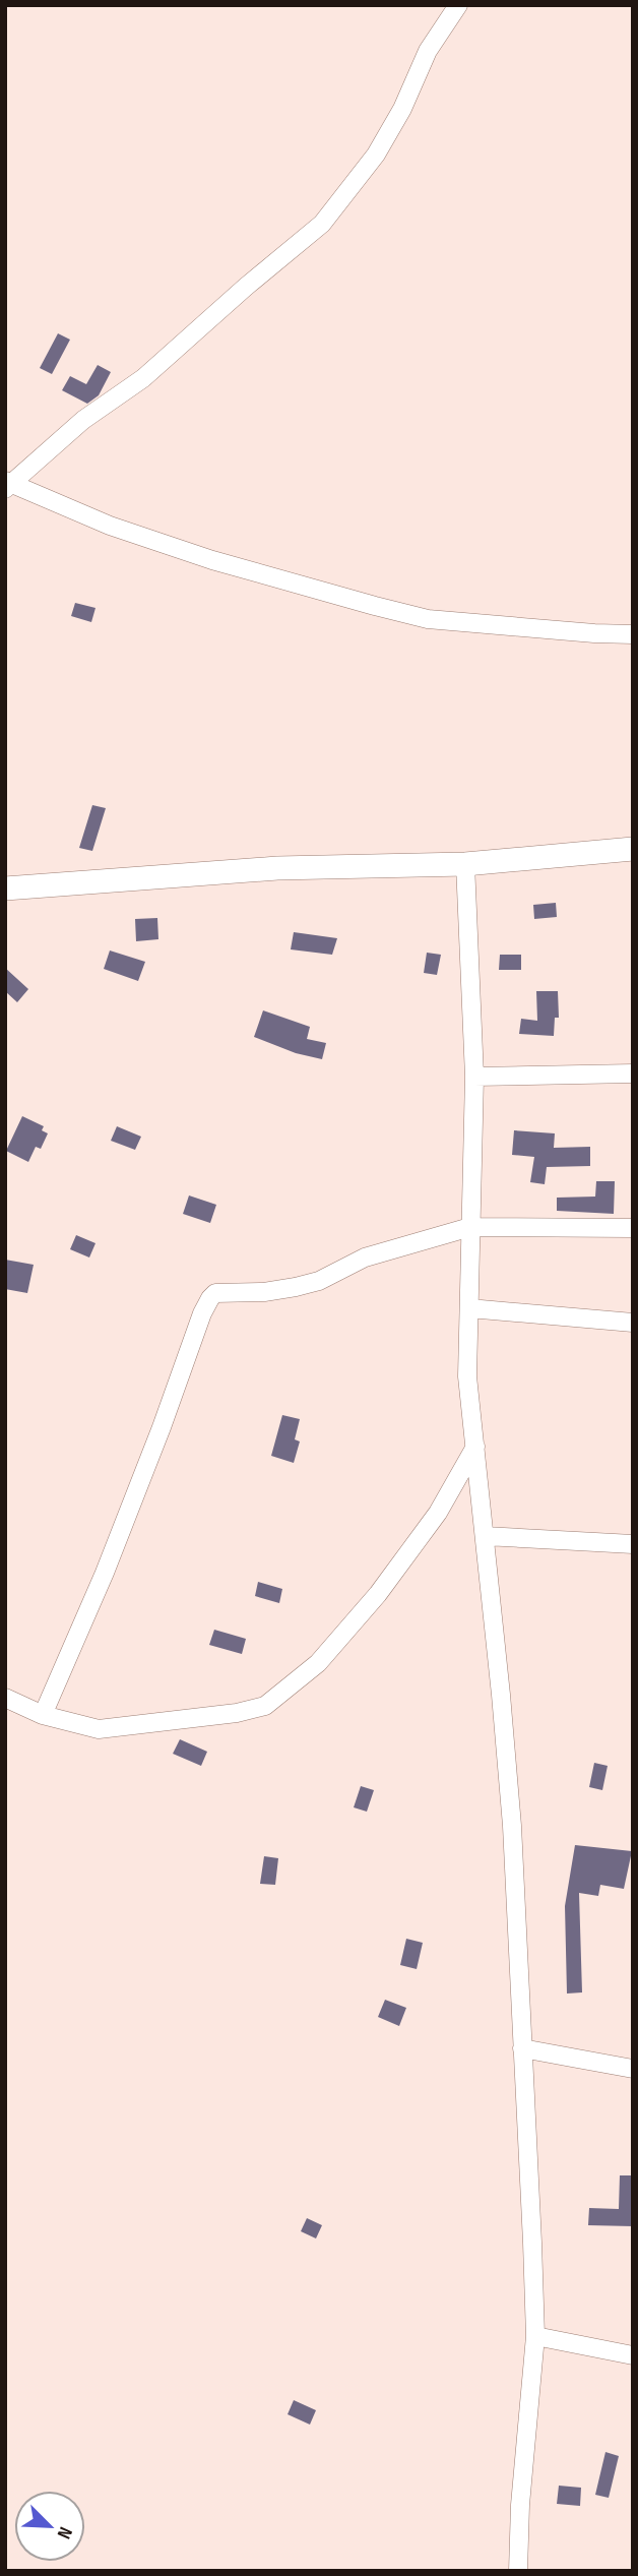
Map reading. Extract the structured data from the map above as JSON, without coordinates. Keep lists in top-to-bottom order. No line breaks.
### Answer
{"north":"bottom right"}
